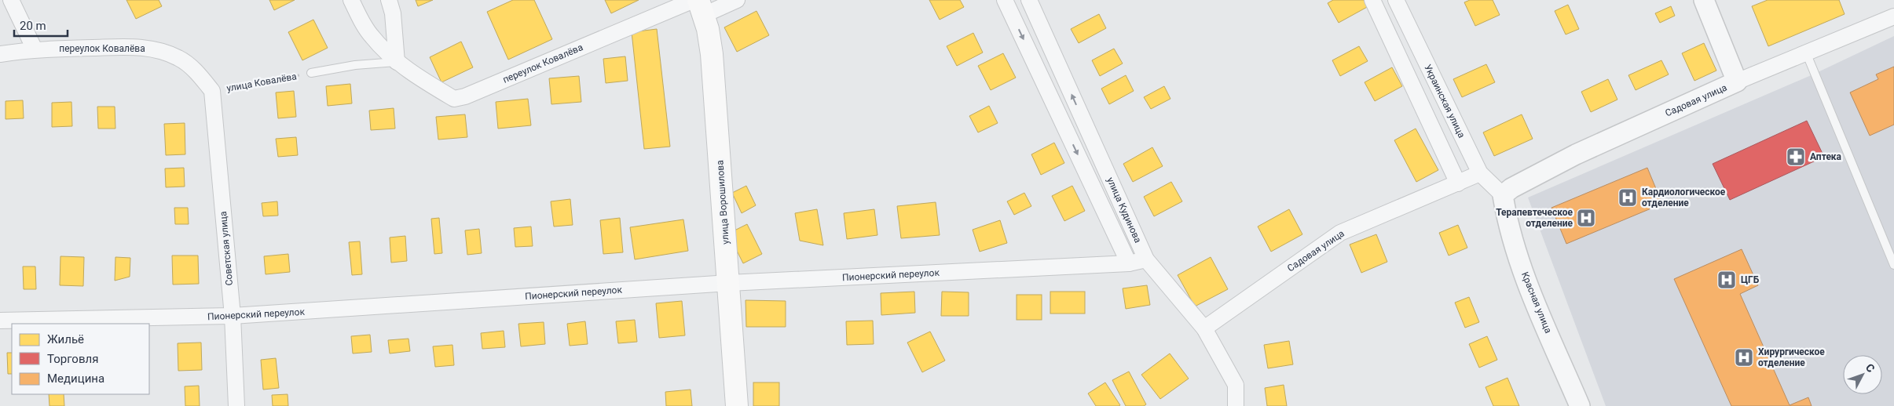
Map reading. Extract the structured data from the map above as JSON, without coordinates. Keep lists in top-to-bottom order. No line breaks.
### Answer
{"streets":{"main road":["улица Ворошилова"],"street":["переулок Ковалёва","Садовая улица","Украинская улица","улица Кудинова","Советская улица","Пионерский переулок","Красная улица"],"path":["улица Ковалёва"]},"crossings":[["переулок Ковалёва","улица Ковалёва"],["переулок Ковалёва","улица Ворошилова"],["переулок Ковалёва","Советская улица"],["улица Ковалёва","Советская улица"],["Садовая улица","Украинская улица"],["Садовая улица","улица Кудинова"],["Садовая улица","Красная улица"],["Украинская улица","Красная улица"],["улица Ворошилова","Пионерский переулок"],["улица Кудинова","Пионерский переулок"],["Советская улица","Пионерский переулок"]],"places":{"pharmacy":["Аптека"],"hospital":["Кардиологическое отделение","Терапевтеческое отделение","ЦГБ","Хирургическое отделение"]},"legend":["Жильё","Торговля","Медицина"],"scale_bar":"20 m","north":"top right"}
